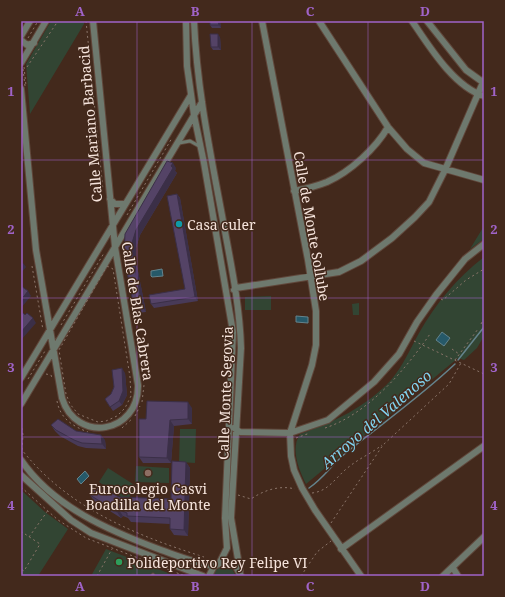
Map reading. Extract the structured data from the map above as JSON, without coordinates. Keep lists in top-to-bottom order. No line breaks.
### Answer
{"streets":{"street":["Calle Mariano Barbacid","Calle de Monte Sollube","Calle de Blas Cabrera","Calle Monte Segovia"]},"crossings":[["Calle Mariano Barbacid","Calle de Blas Cabrera"]],"water":["Arroyo del Valenoso"],"places":["Casa culer","Eurocolegio Casvi Boadilla del Monte","Polideportivo Rey Felipe VI"],"grid":{"columns":["A","B","C","D"],"rows":["1","2","3","4"]}}
